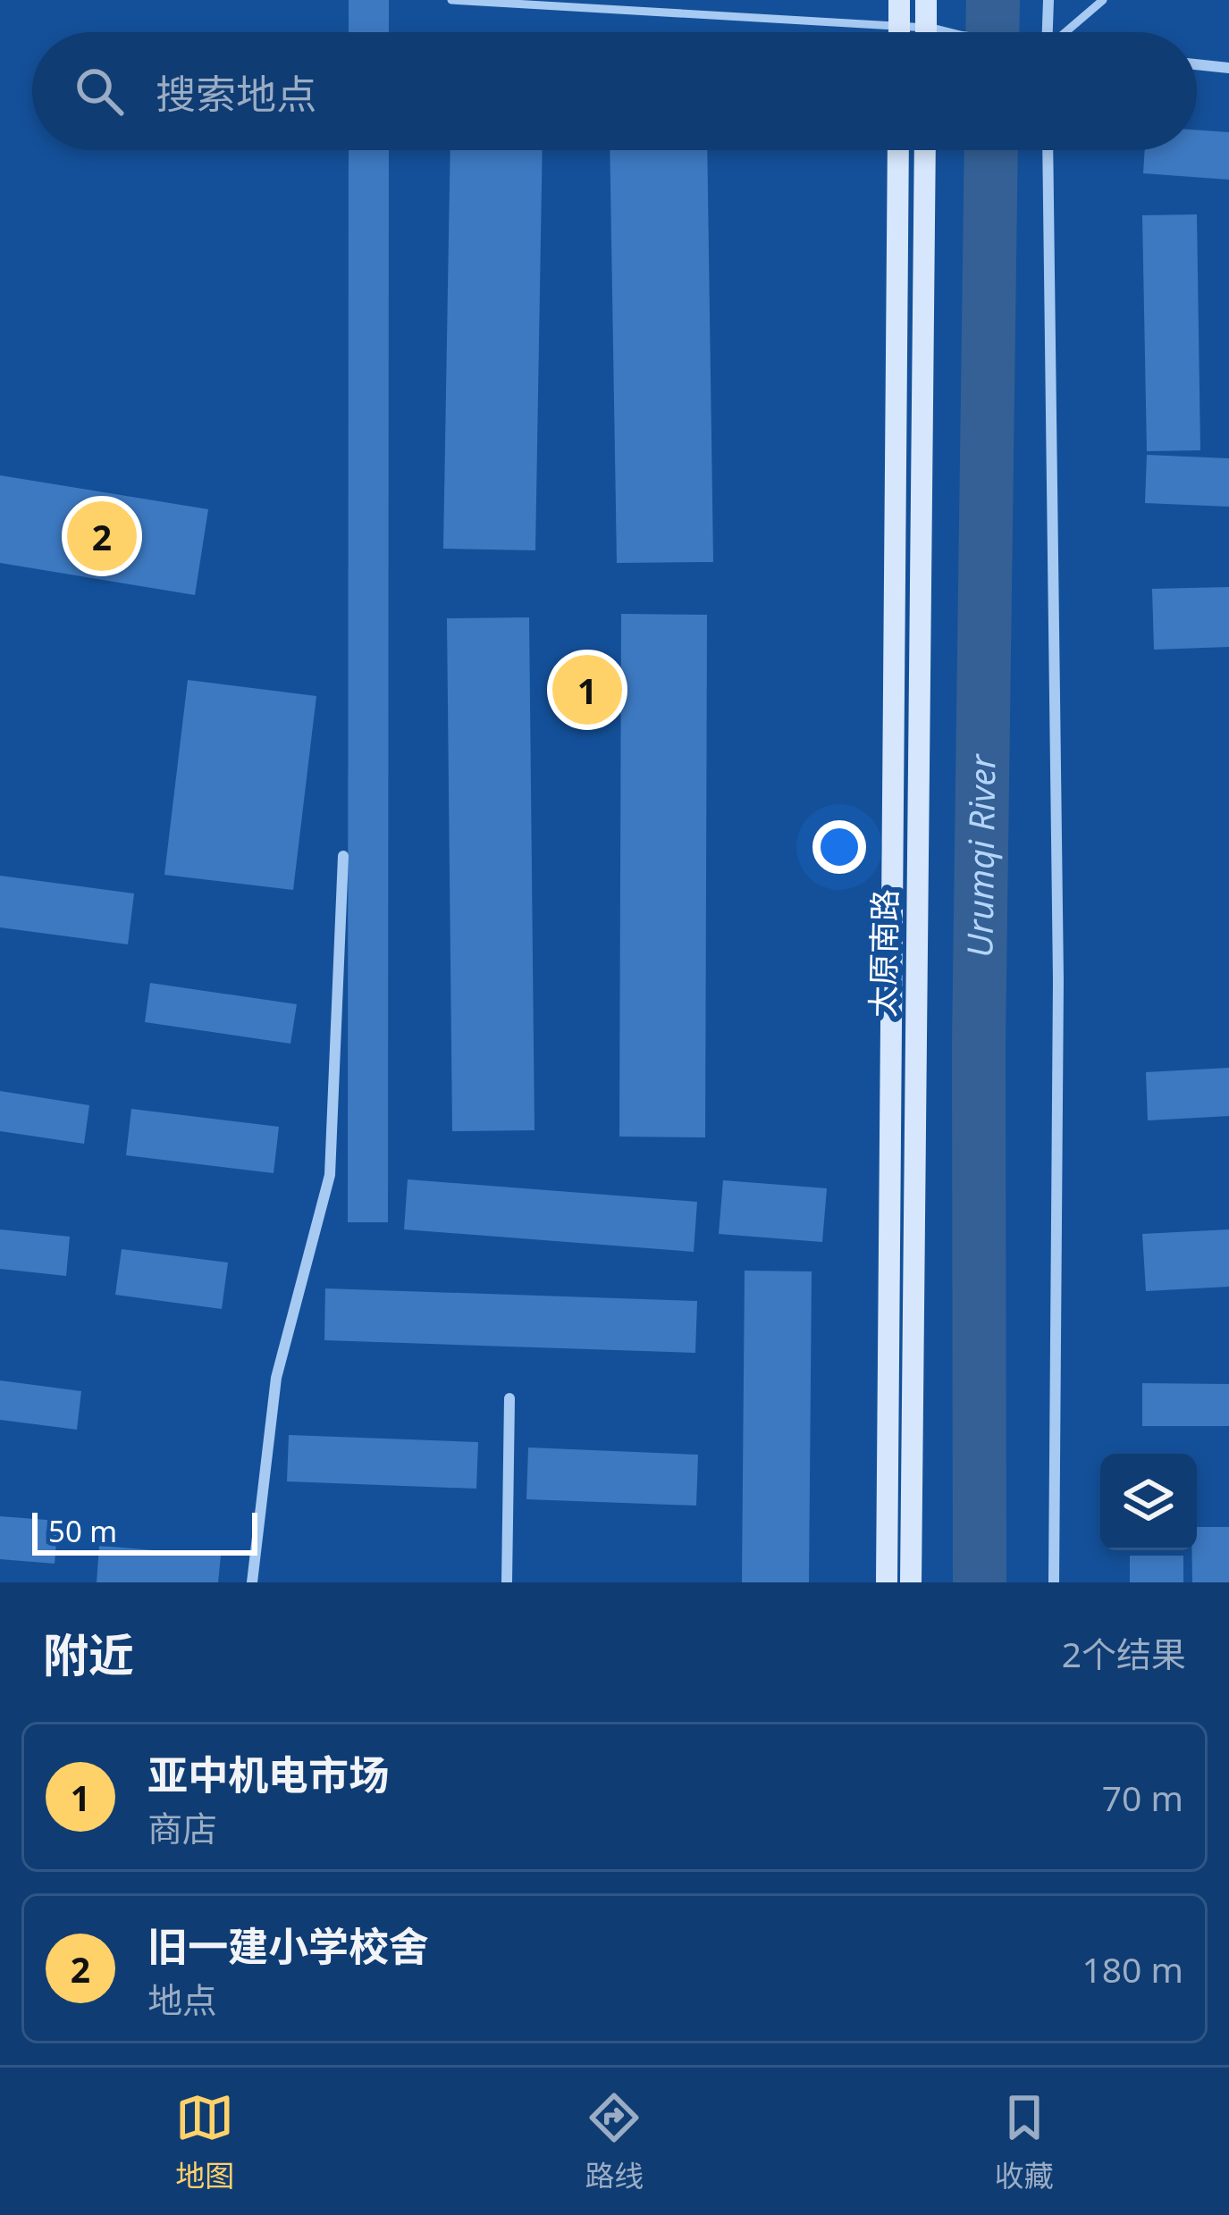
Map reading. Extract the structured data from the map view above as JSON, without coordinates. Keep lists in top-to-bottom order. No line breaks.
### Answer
{"streets":{"main road":["太原南路"]},"water":["Urumqi River"],"scale_bar":"50 m","page":{"search":"搜索地点","pins":["2","1"],"scale":"50 m","heading":["附近","2个结果"],"list":[{"mark":"1","name":"亚中机电市场","note":"商店","value":"70 m"},{"mark":"2","name":"旧一建小学校舍","note":"地点","value":"180 m"}],"nav":["地图","路线","收藏"]}}
